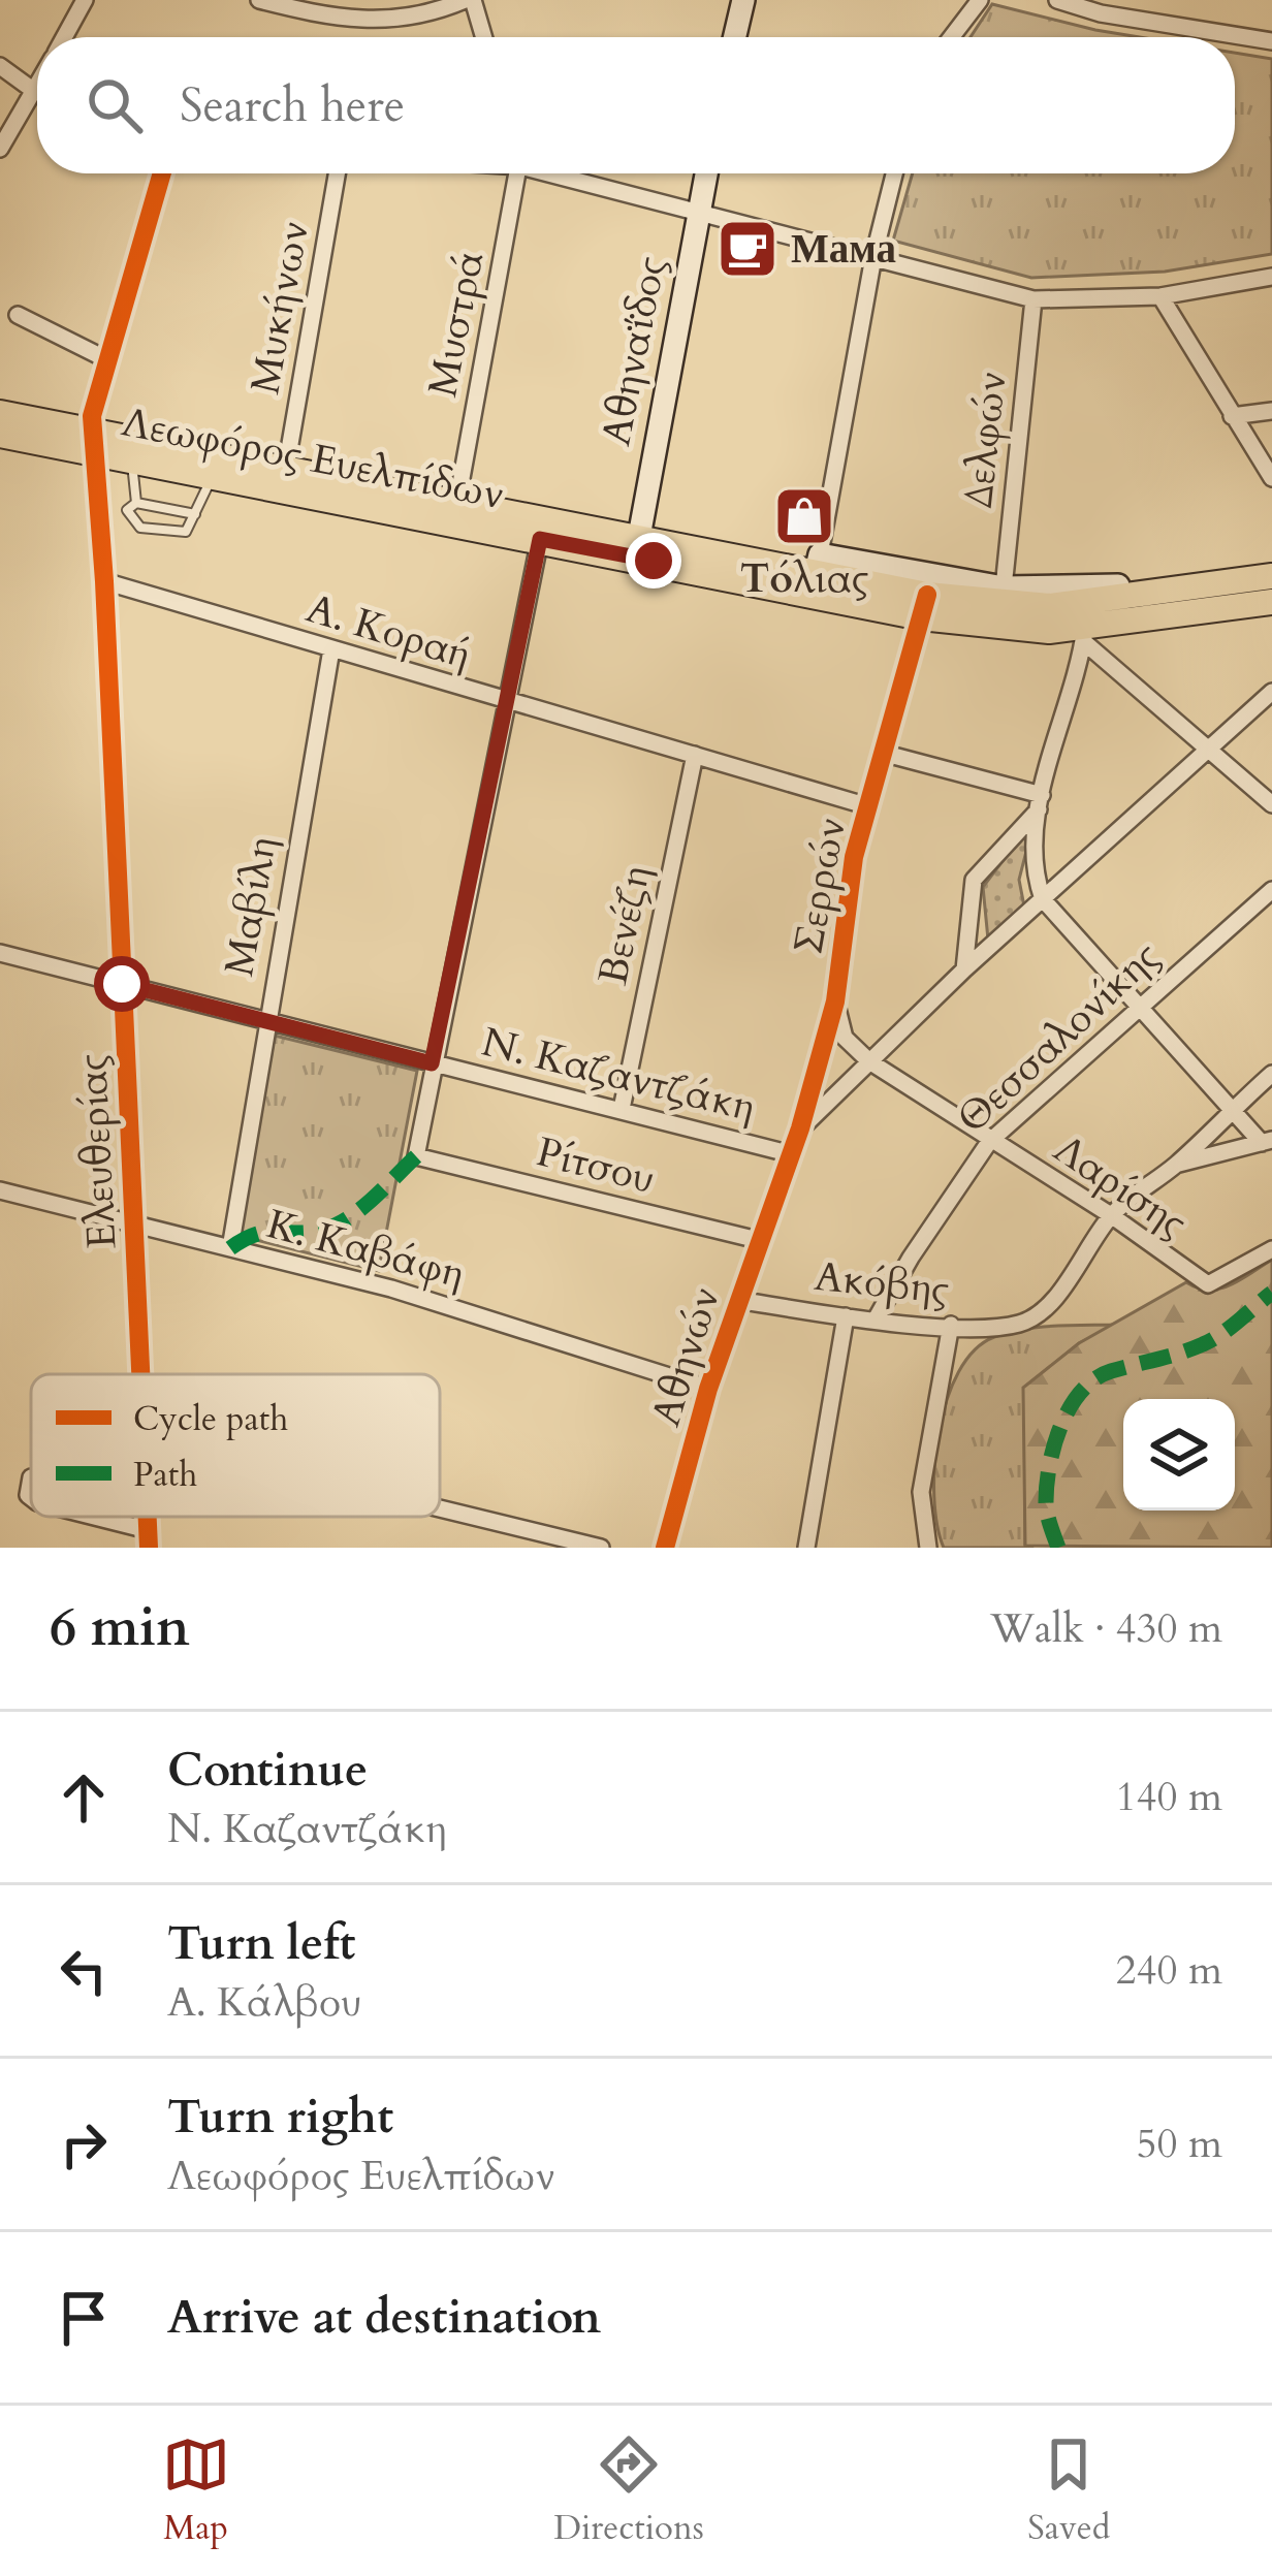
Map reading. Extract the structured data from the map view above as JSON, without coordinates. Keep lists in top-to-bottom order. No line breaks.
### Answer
{"streets":{"main road":["Λεωφόρος Ευελπίδων"],"street":["Μυκήνων","Μυστρά","Αθηναΐδος","Δελφών","Α. Κοραή","Σερρών","Μαβίλη","Βενέζη","Θεσσαλονίκης","Ν. Καζαντζάκη","Ελευθερίας","Ρίτσου","Λαρίσης","Κ. Καβάφη","Ακόβης","Αθηνών"]},"crossings":[["Μυκήνων","Λεωφόρος Ευελπίδων"],["Μυστρά","Λεωφόρος Ευελπίδων"],["Αθηναΐδος","Λεωφόρος Ευελπίδων"],["Λεωφόρος Ευελπίδων","Σερρών"],["Λεωφόρος Ευελπίδων","Ελευθερίας"],["Α. Κοραή","Σερρών"],["Α. Κοραή","Μαβίλη"],["Α. Κοραή","Βενέζη"],["Α. Κοραή","Ελευθερίας"],["Σερρών","Ν. Καζαντζάκη"],["Σερρών","Λαρίσης"],["Σερρών","Αθηνών"],["Μαβίλη","Ν. Καζαντζάκη"],["Μαβίλη","Κ. Καβάφη"],["Βενέζη","Ν. Καζαντζάκη"],["Θεσσαλονίκης","Λαρίσης"],["Θεσσαλονίκης","Ακόβης"],["Ν. Καζαντζάκη","Ελευθερίας"],["Ν. Καζαντζάκη","Ρίτσου"],["Ελευθερίας","Κ. Καβάφη"],["Ρίτσου","Αθηνών"],["Λαρίσης","Ακόβης"],["Κ. Καβάφη","Αθηνών"],["Ακόβης","Αθηνών"]],"places":{"cafe":["Мама"],"shop":["Τόλιας"]},"legend":["Cycle path","Path"],"page":{"search":"Search here","heading":["6 min","Walk · 430 m"],"list":[["Continue","Ν. Καζαντζάκη","140 m"],["Turn left","A. Κάλβου","240 m"],["Turn right","Λεωφόρος Ευελπίδων","50 m"],"Arrive at destination"],"nav":["Map","Directions","Saved"]}}
